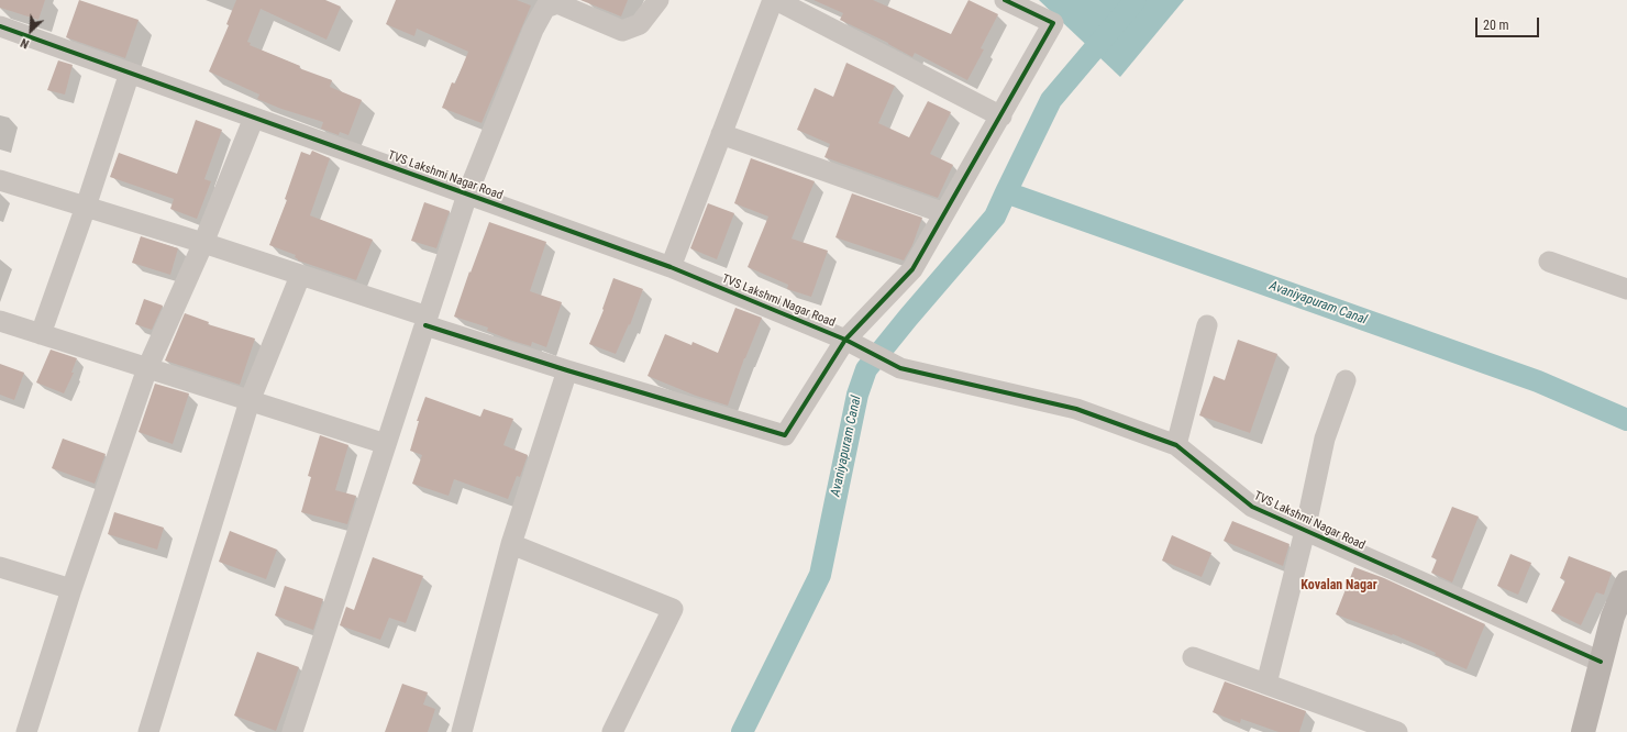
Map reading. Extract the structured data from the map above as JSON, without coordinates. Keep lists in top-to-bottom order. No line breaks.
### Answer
{"streets":{"street":["TVS Lakshmi Nagar Road"]},"districts":["Kovalan Nagar"],"water":["Avaniyapuram Canal"],"scale_bar":"20 m","north":"bottom left"}
